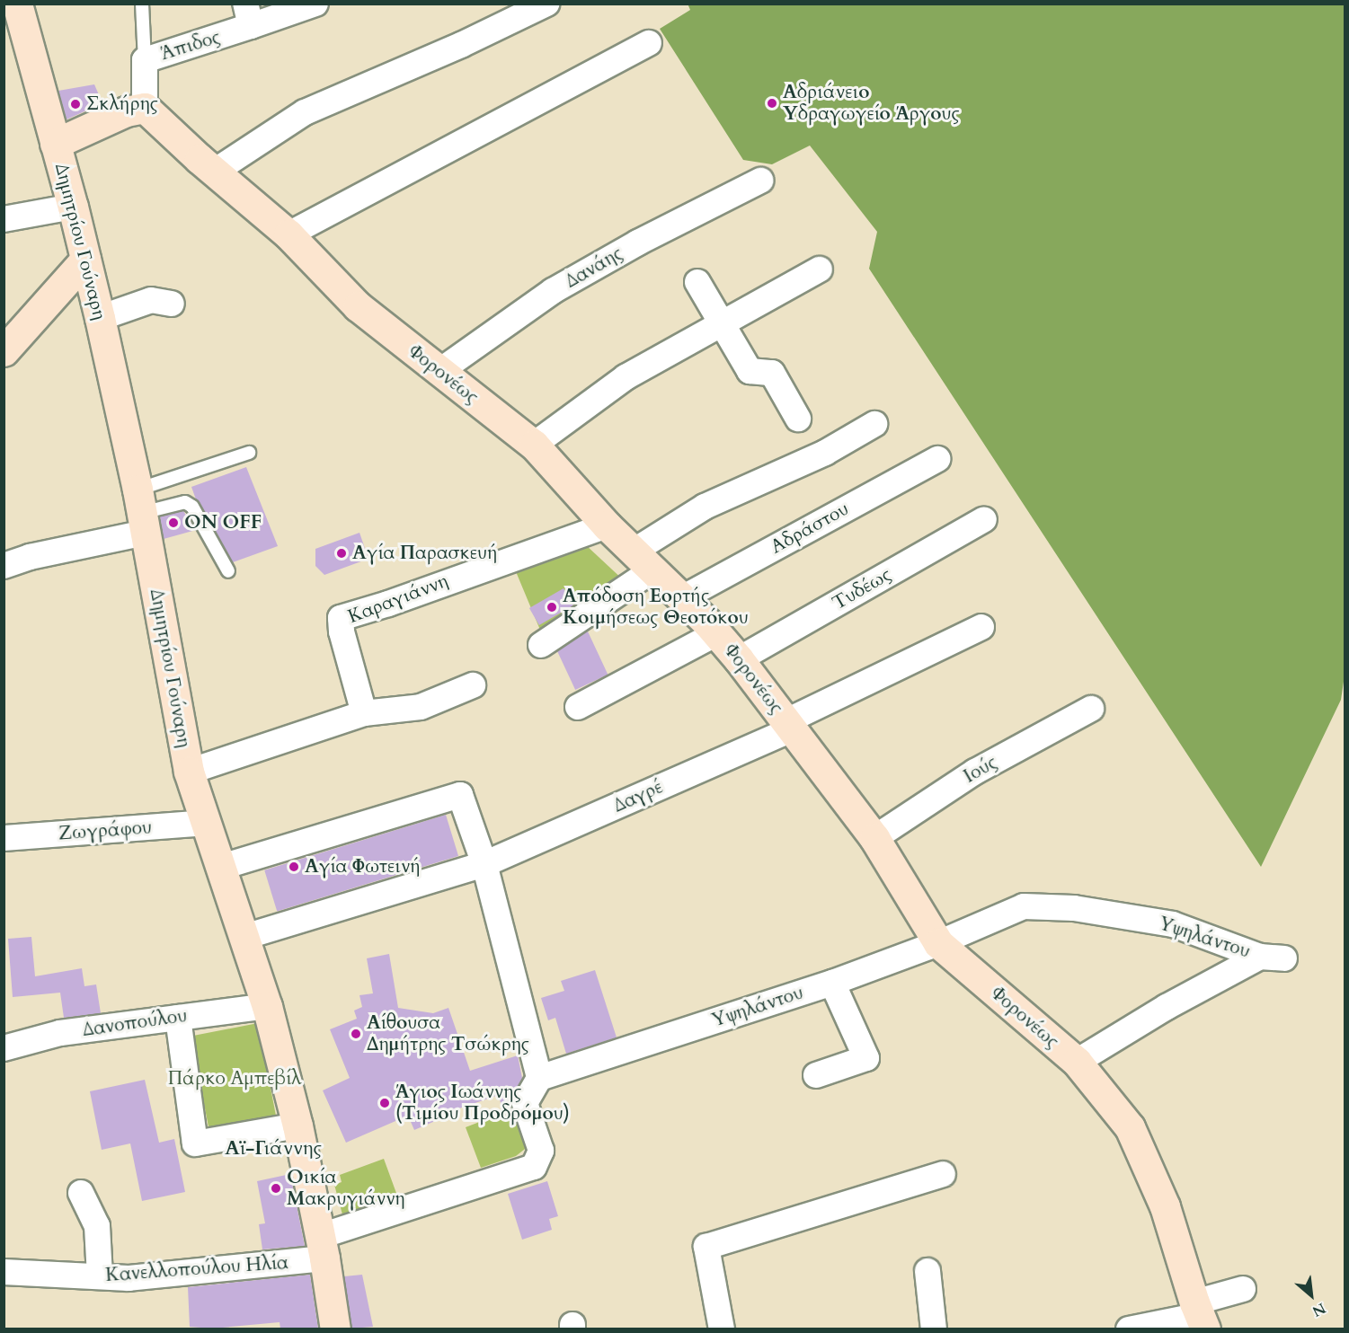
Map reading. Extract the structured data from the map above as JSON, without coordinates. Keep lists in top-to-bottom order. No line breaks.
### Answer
{"streets":{"street":["Άπιδος","Δημητρίου Γούναρη","Δανάης","Φορονέως","Αδράστου","Τυδέως","Καραγιάννη","Ιούς","Δαγρέ","Ζωγράφου","Υψηλάντου","Δανοπούλου","Κανελλοπούλου Ηλία"]},"crossings":[["Άπιδος","Φορονέως"],["Δημητρίου Γούναρη","Δαγρέ"],["Δημητρίου Γούναρη","Ζωγράφου"],["Δημητρίου Γούναρη","Δανοπούλου"],["Δημητρίου Γούναρη","Κανελλοπούλου Ηλία"],["Δανάης","Φορονέως"],["Φορονέως","Αδράστου"],["Φορονέως","Τυδέως"],["Φορονέως","Καραγιάννη"],["Φορονέως","Ιούς"],["Φορονέως","Δαγρέ"],["Φορονέως","Υψηλάντου"]],"districts":["Αϊ-Γιάννης"],"parks":["Πάρκο Αμπεβίλ"],"places":["Αδριάνειο Υδραγωγείο Άργους","Σκλήρης","ON OFF","Αγία Παρασκευή","Απόδοση Εορτής Κοιμήσεως Θεοτόκου","Αγία Φωτεινή","Αίθουσα Δημήτρης Τσώκρης","Άγιος Ιωάννης (Τιμίου Προδρόμου)","Οικία Μακρυγιάννη"],"north":"bottom right"}
